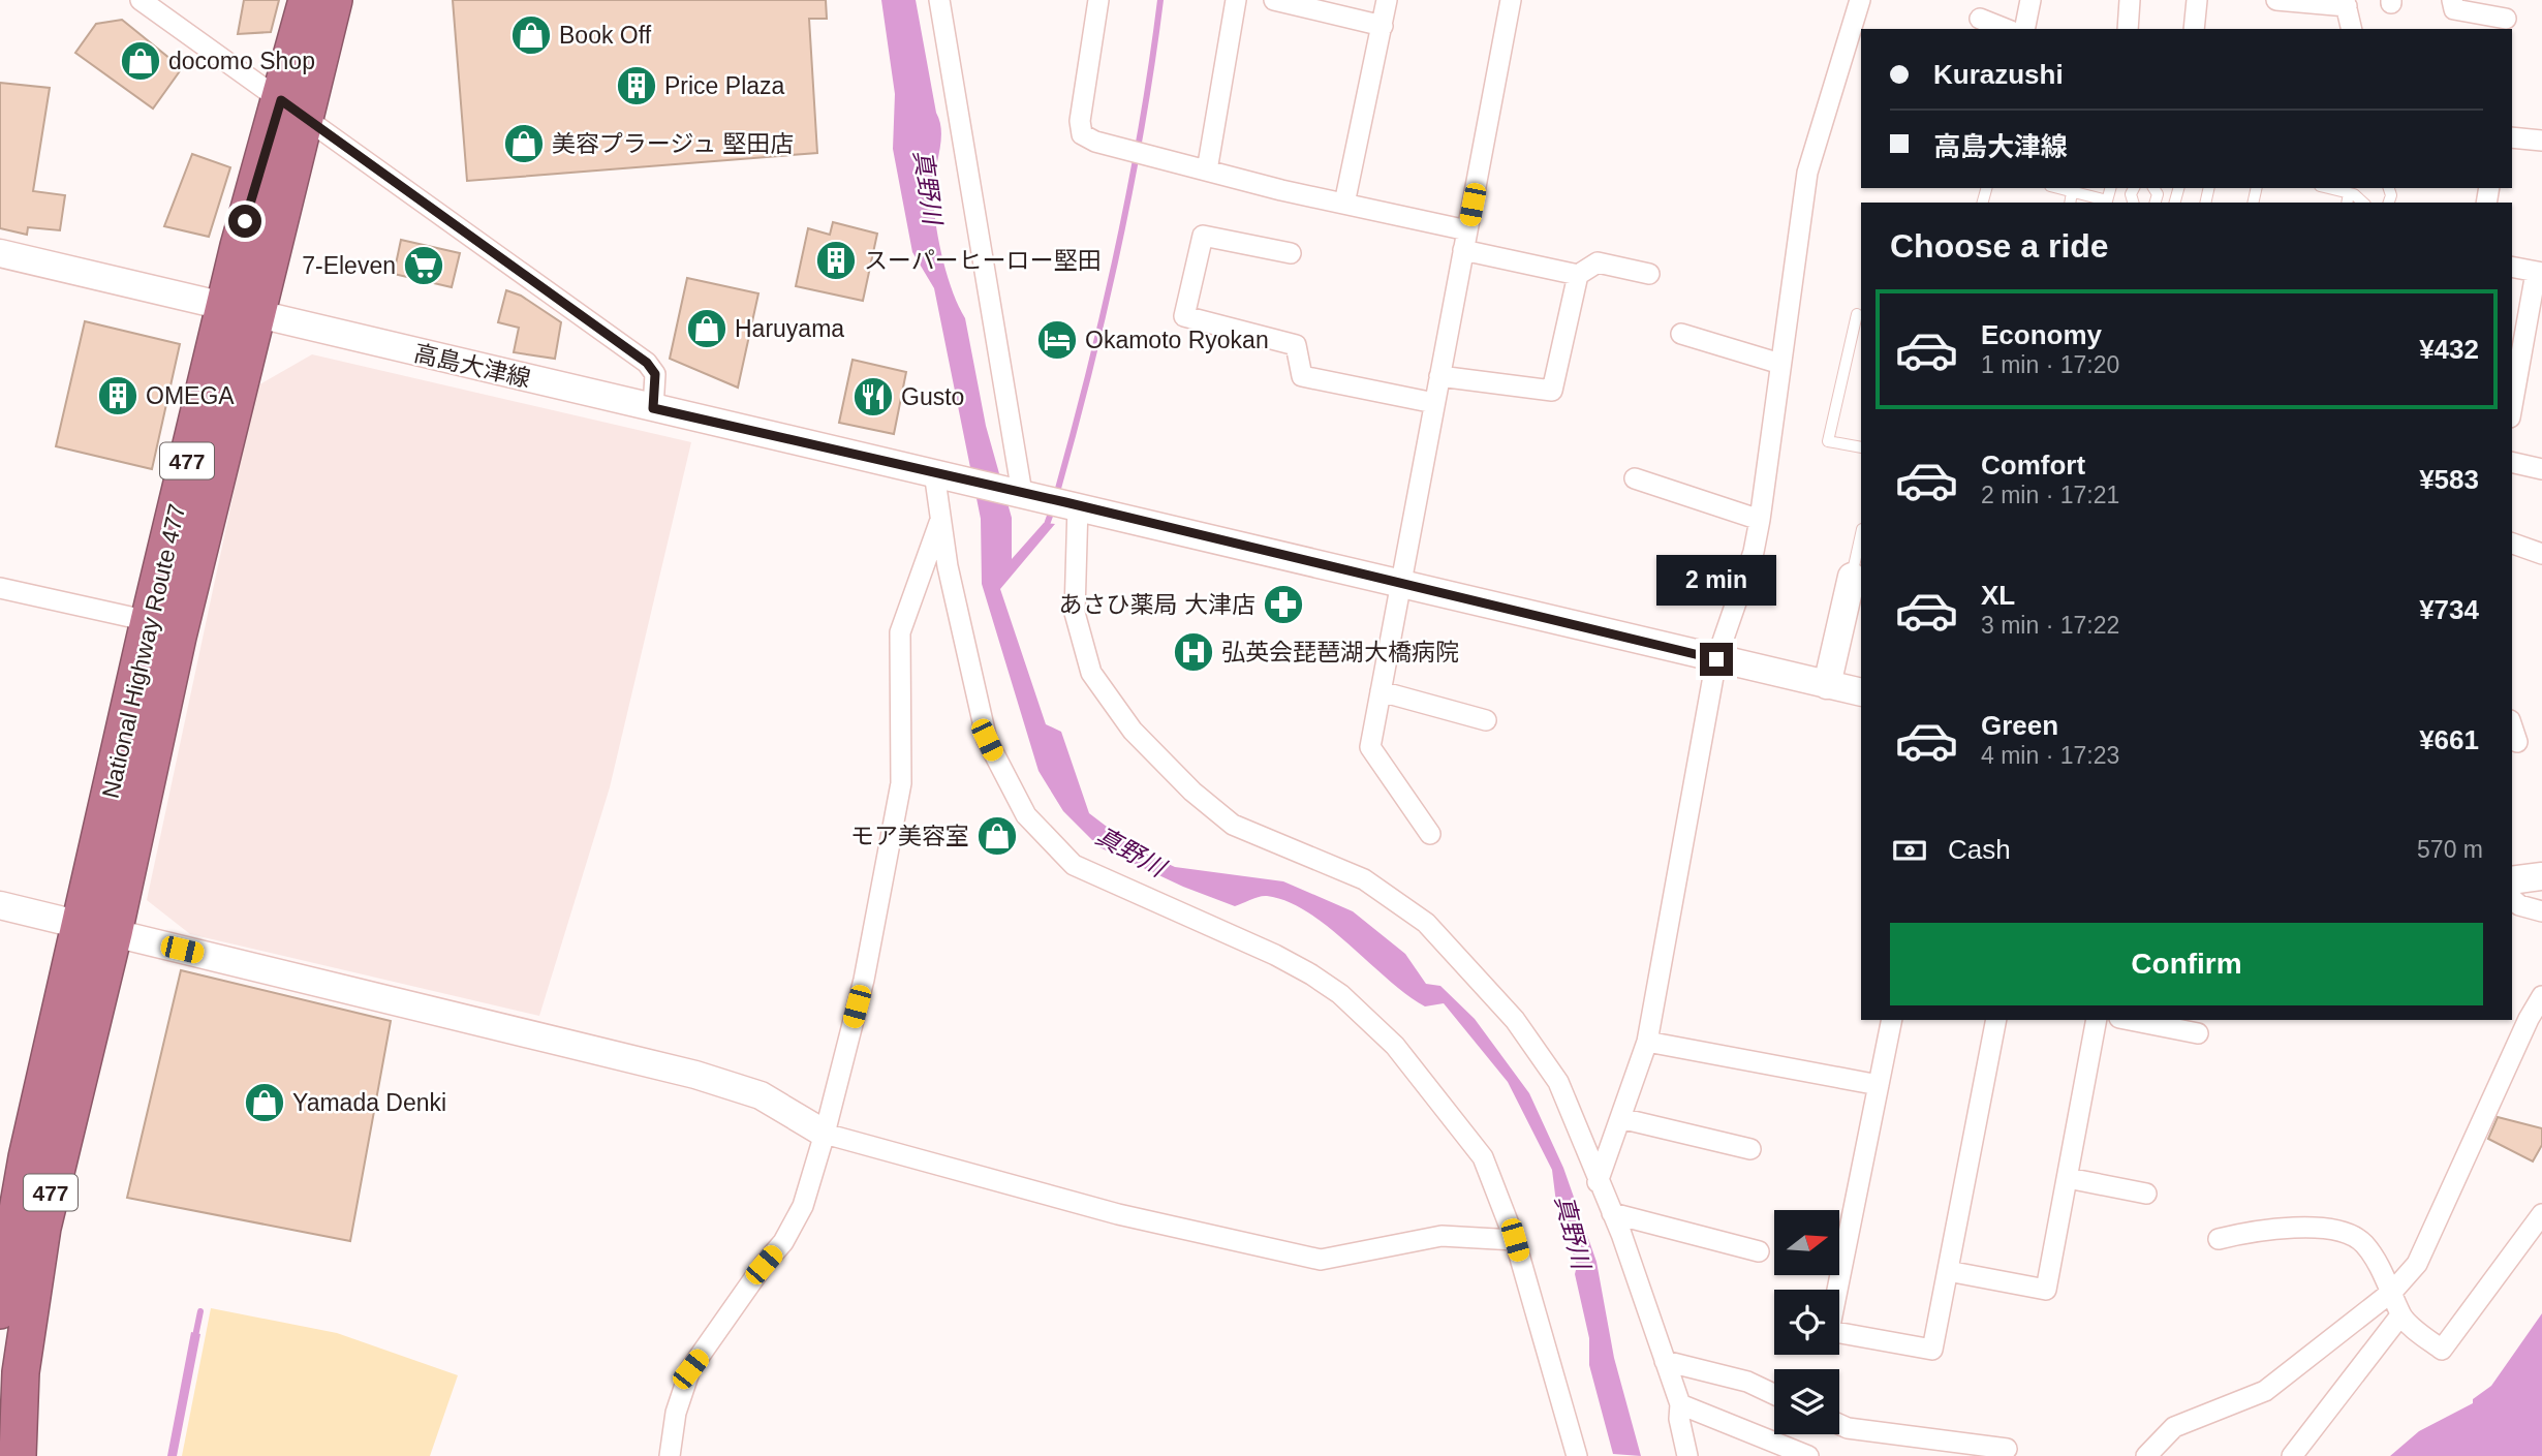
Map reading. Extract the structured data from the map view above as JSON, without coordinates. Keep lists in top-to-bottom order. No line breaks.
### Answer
{"streets":{"highway":["477","National Highway Route 477"],"main road":["高島大津線"]},"crossings":[["高島大津線","National Highway Route 477"],["477","National Highway Route 477"]],"water":["真野川"],"places":{"shop":["Book Off","docomo Shop","美容プラージュ 堅田店","Haruyama","モア美容室","Yamada Denki"],"building":["Price Plaza","スーパーヒーロー堅田","OMEGA"],"supermarket":["7-Eleven"],"hotel":["Okamoto Ryokan"],"restaurant":["Gusto"],"pharmacy":["あさひ薬局 大津店"],"hospital":["弘英会琵琶湖大橋病院"]},"north":"right","page":{"banner":["Kurazushi","高島大津線"],"heading":"Choose a ride","list":[{"name":"Economy","note":"1 min · 17:20","value":"¥432"},{"name":"Comfort","note":"2 min · 17:21","value":"¥583"},{"name":"XL","note":"3 min · 17:22","value":"¥734"},{"name":"Green","note":"4 min · 17:23","value":"¥661"}],"bubble":"2 min","pay":["Cash","570 m"],"buttons":"Confirm"}}
